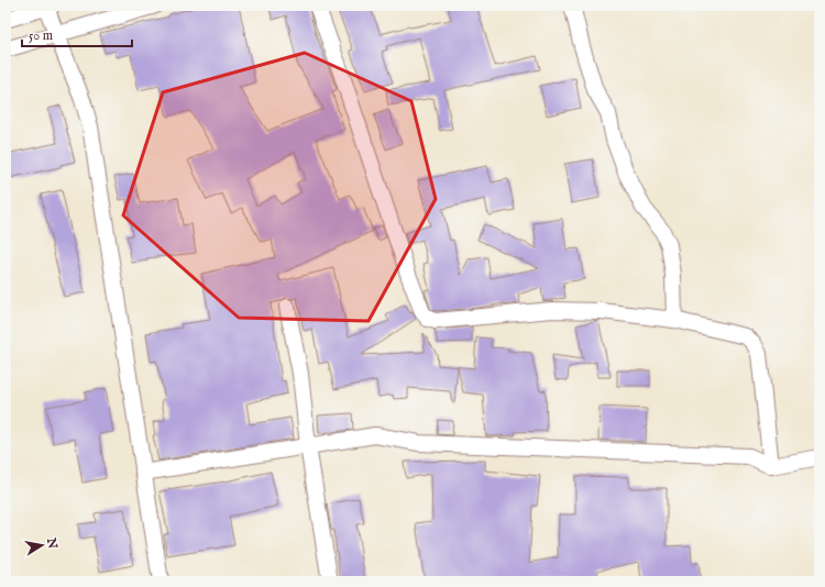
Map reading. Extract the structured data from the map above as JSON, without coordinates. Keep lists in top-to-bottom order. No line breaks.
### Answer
{"scale_bar":"50 m","north":"right"}
